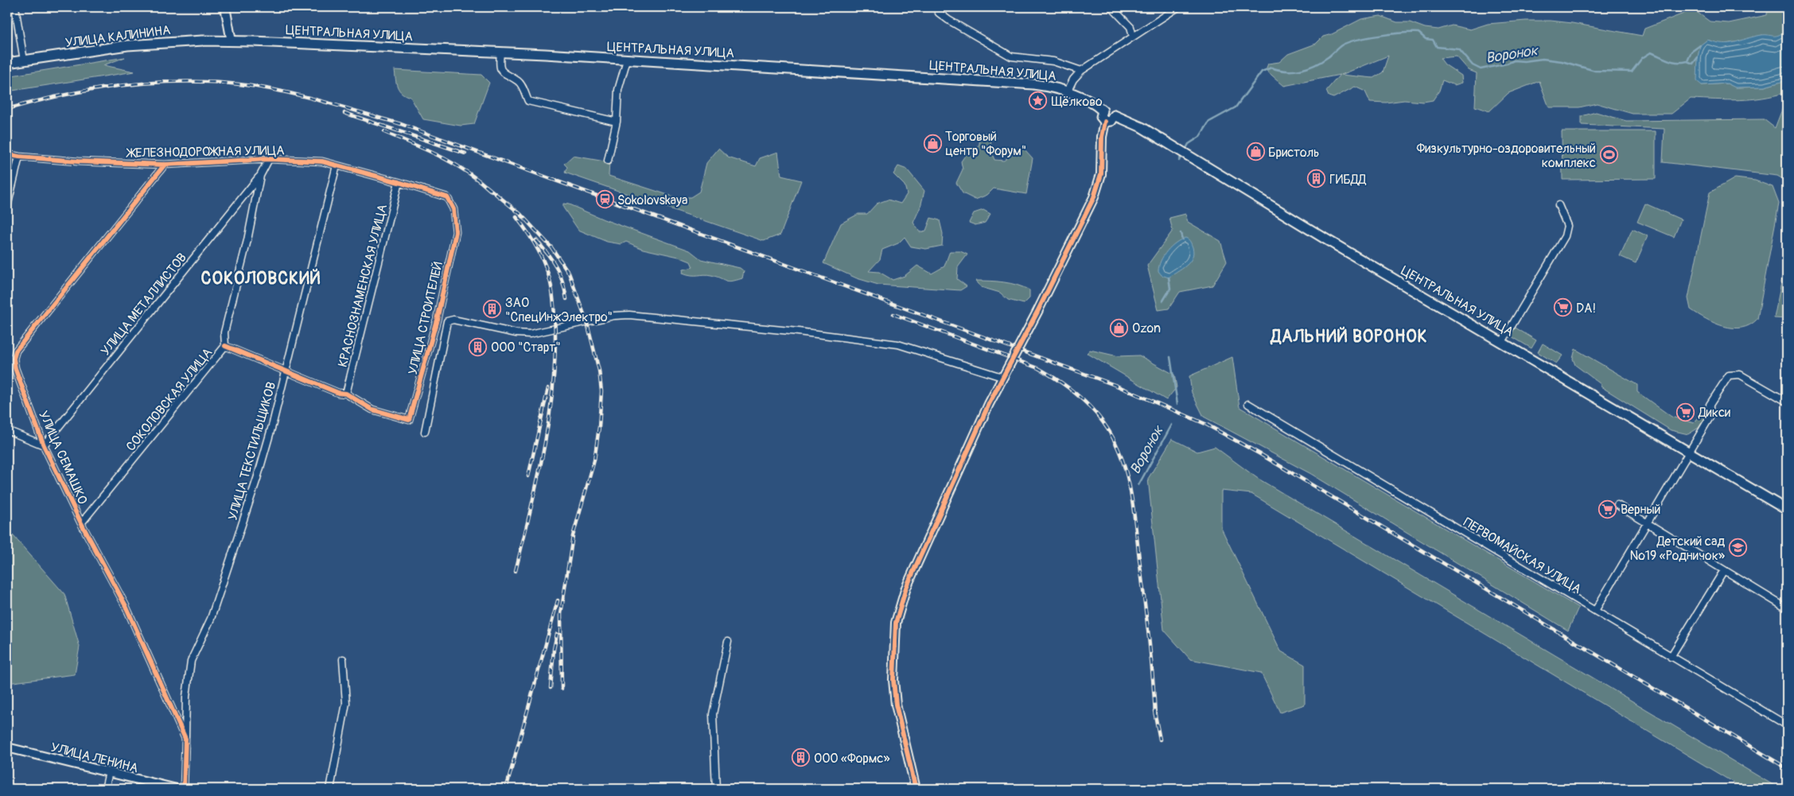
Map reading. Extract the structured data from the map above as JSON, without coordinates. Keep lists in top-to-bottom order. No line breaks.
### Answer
{"streets":{"main road":["ЦЕНТРАЛЬНАЯ УЛИЦА","УЛИЦА КАЛИНИНА"],"street":["ЖЕЛЕЗНОДОРОЖНАЯ УЛИЦА","КРАСНОЗНАМЕНСКАЯ УЛИЦА","УЛИЦА МЕТАЛЛИСТОВ","УЛИЦА СТРОИТЕЛЕЙ","СОКОЛОВСКАЯ УЛИЦА","УЛИЦА ТЕКСТИЛЬЩИКОВ","УЛИЦА СЕМАШКО","ПЕРВОМАЙСКАЯ УЛИЦА","УЛИЦА ЛЕНИНА"]},"crossings":[["ЦЕНТРАЛЬНАЯ УЛИЦА","УЛИЦА КАЛИНИНА"],["ЖЕЛЕЗНОДОРОЖНАЯ УЛИЦА","КРАСНОЗНАМЕНСКАЯ УЛИЦА"],["ЖЕЛЕЗНОДОРОЖНАЯ УЛИЦА","УЛИЦА СТРОИТЕЛЕЙ"],["ЖЕЛЕЗНОДОРОЖНАЯ УЛИЦА","СОКОЛОВСКАЯ УЛИЦА"],["ЖЕЛЕЗНОДОРОЖНАЯ УЛИЦА","УЛИЦА ТЕКСТИЛЬЩИКОВ"],["ЖЕЛЕЗНОДОРОЖНАЯ УЛИЦА","УЛИЦА СЕМАШКО"],["КРАСНОЗНАМЕНСКАЯ УЛИЦА","УЛИЦА СТРОИТЕЛЕЙ"],["УЛИЦА МЕТАЛЛИСТОВ","СОКОЛОВСКАЯ УЛИЦА"],["УЛИЦА МЕТАЛЛИСТОВ","УЛИЦА СЕМАШКО"],["СОКОЛОВСКАЯ УЛИЦА","УЛИЦА СЕМАШКО"],["УЛИЦА ТЕКСТИЛЬЩИКОВ","УЛИЦА СЕМАШКО"]],"districts":["СОКОЛОВСКИЙ","ДАЛЬНИЙ ВОРОНОК"],"water":["Воронок"],"places":{"place":["Щёлково"],"shop":["Торговый центр \"Форум\"","Бристоль","Ozon"],"sports":["Физкультурно-оздоровительный комплекс"],"building":["ГИБДД","ЗАО \"СпецИнжЭлектро\"","ООО \"Старт\"","ООО «Формс»"],"station":["Sokolovskaya"],"supermarket":["DA!","Дикси","Верный"],"school or university":["Детский сад №19 «Родничок»"]}}
